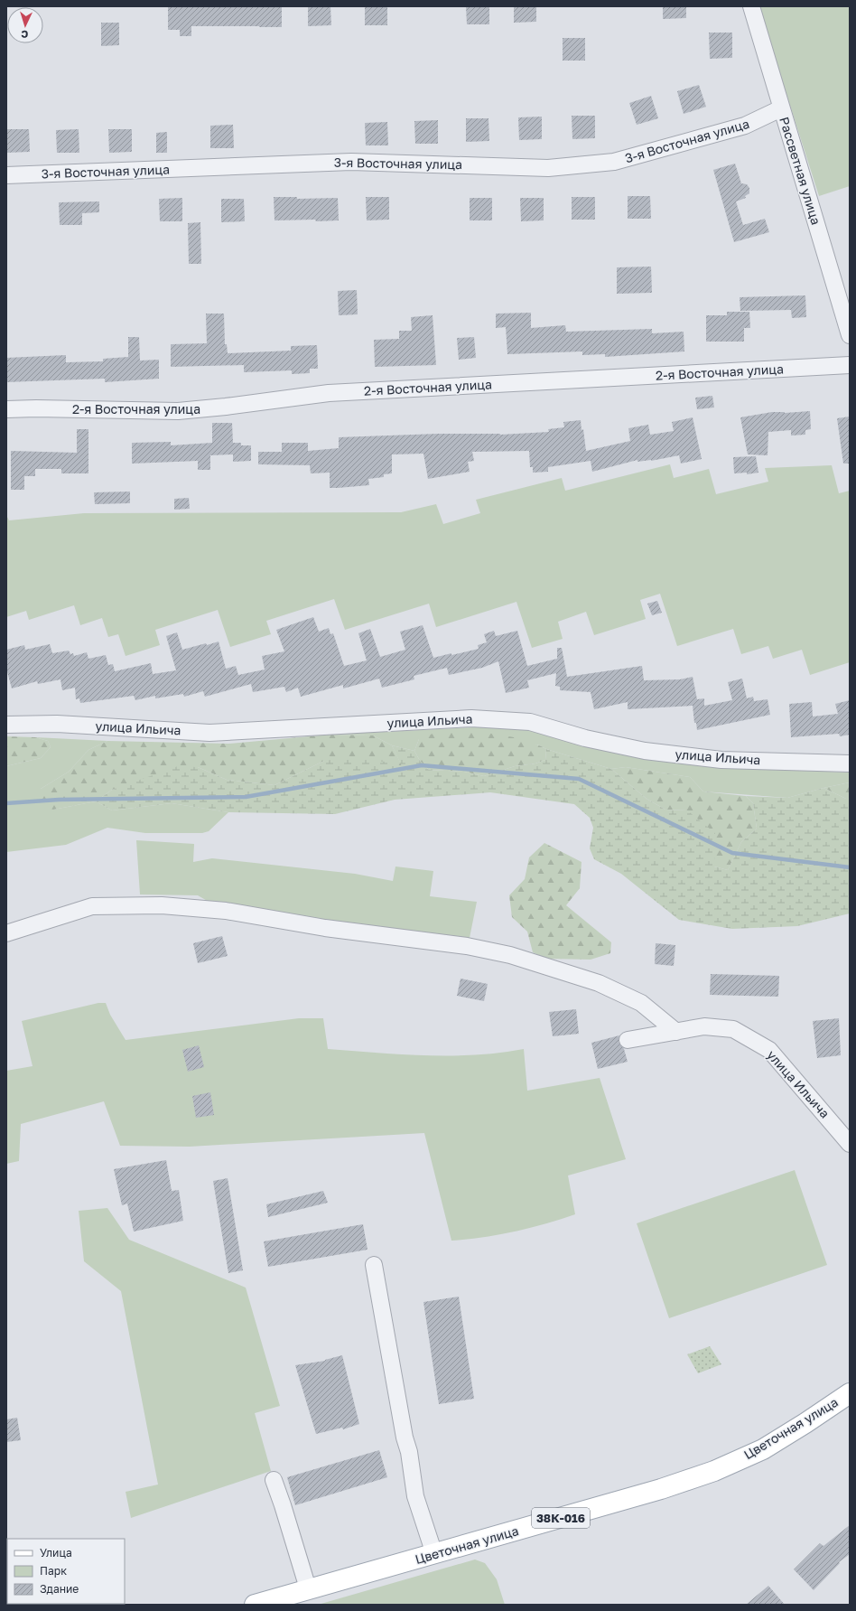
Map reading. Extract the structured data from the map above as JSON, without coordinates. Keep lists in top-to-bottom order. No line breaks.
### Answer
{"streets":{"main road":["Цветочная улица","38К-016"],"street":["3-я Восточная улица","Рассветная улица","2-я Восточная улица","улица Ильича"]},"crossings":[["3-я Восточная улица","Рассветная улица"]],"legend":["Улица","Парк","Здание"],"north":"bottom"}
